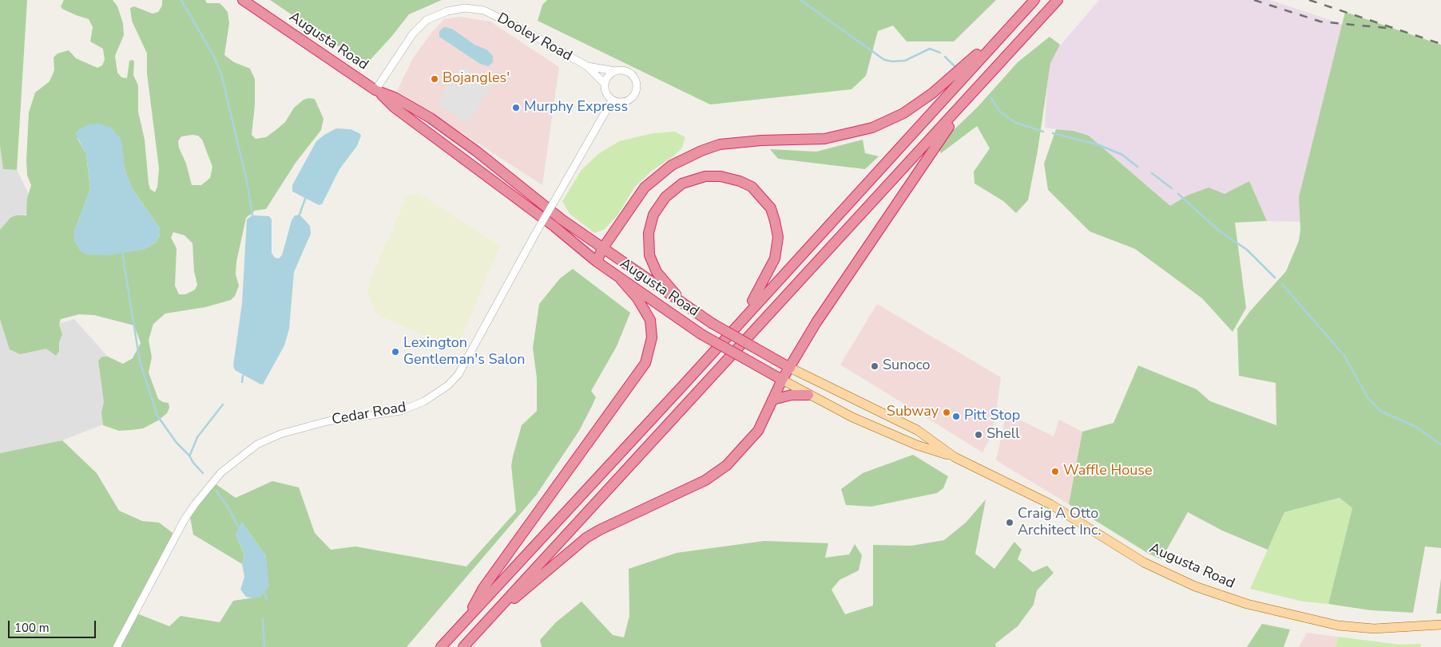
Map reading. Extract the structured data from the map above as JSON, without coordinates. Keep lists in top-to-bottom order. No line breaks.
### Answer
{"streets":{"highway":["Augusta Road"],"street":["Dooley Road","Cedar Road"]},"crossings":[["Dooley Road","Augusta Road"],["Dooley Road","Cedar Road"]],"places":["Bojangles'","Murphy Express","Lexington Gentleman's Salon","Sunoco","Subway","Pitt Stop","Shell","Waffle House","Craig A Otto Architect Inc."],"scale_bar":"100 m"}
